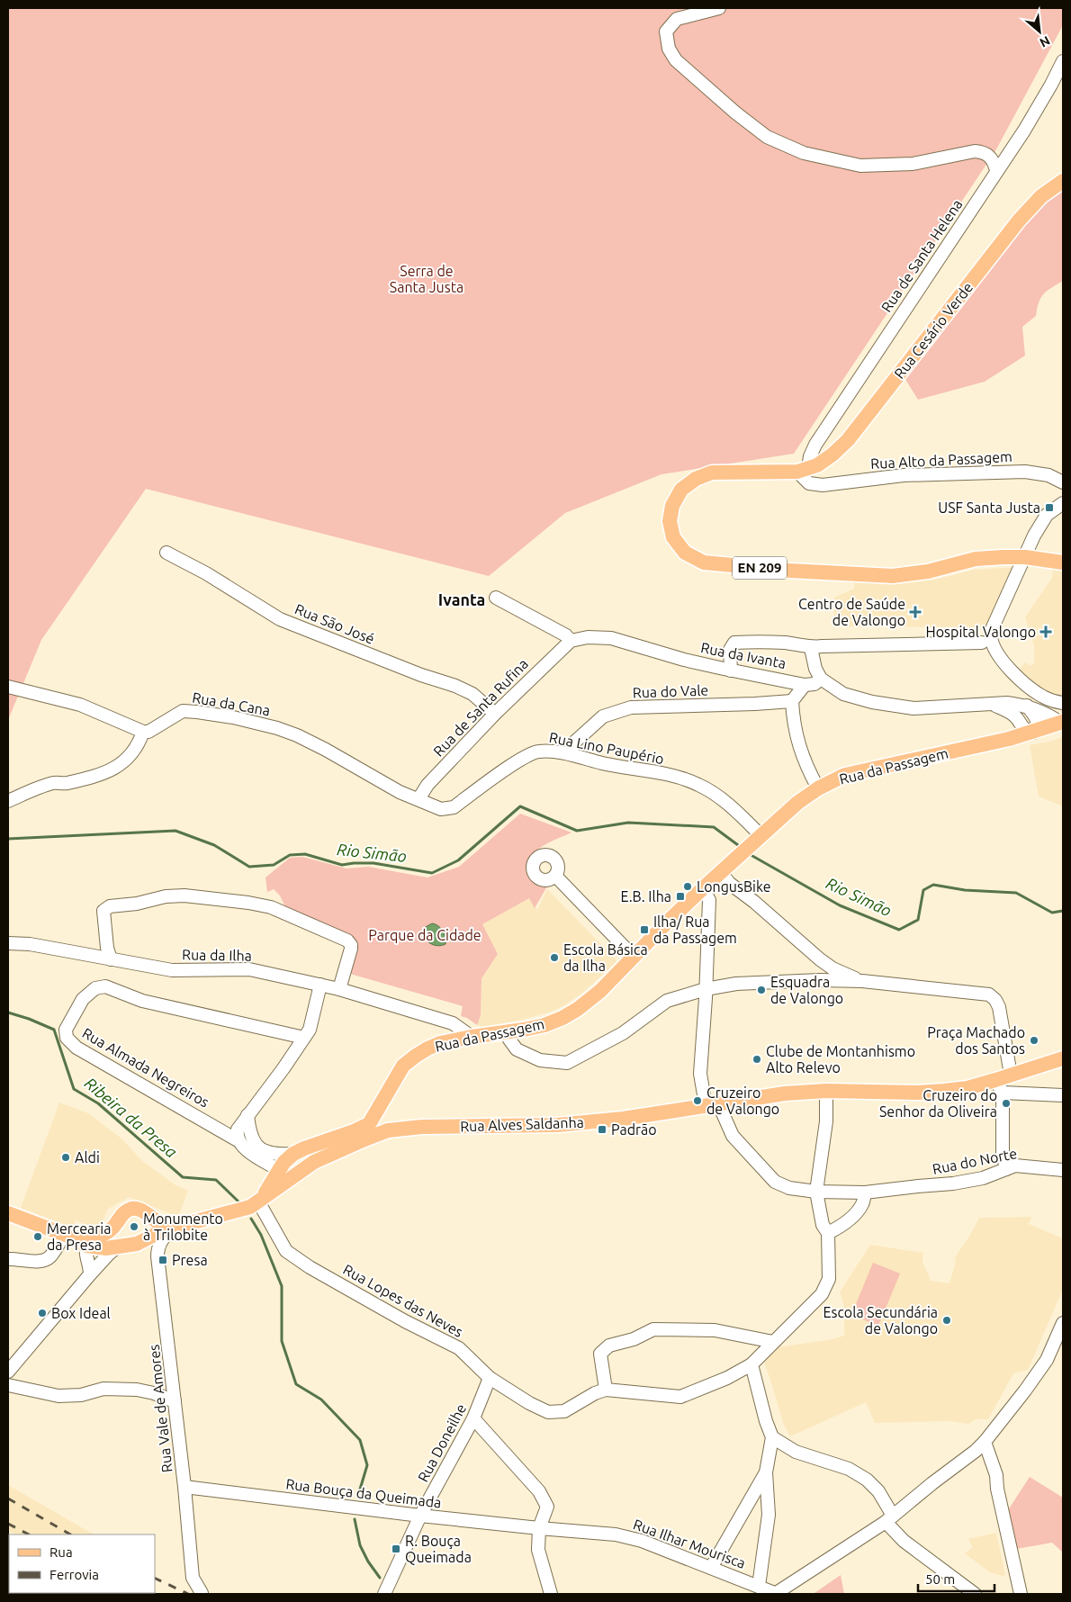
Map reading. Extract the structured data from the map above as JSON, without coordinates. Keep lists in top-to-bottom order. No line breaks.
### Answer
{"streets":{"main road":["Rua Cesário Verde","EN 209","Rua da Passagem","Rua Alves Saldanha"],"street":["Rua de Santa Helena","Rua Alto da Passagem","Rua São José","Rua da Ivanta","Rua do Vale","Rua da Cana","Rua de Santa Rufina","Rua Lino Paupério","Rua da Ilha","Rua Almada Negreiros","Rua do Norte","Rua Lopes das Neves","Rua Vale de Amores","Rua Doneilhe","Rua Bouça da Queimada","Rua Ilhar Mourisca"]},"crossings":[["Rua de Santa Helena","Rua Cesário Verde"],["Rua de Santa Helena","Rua Alto da Passagem"],["Rua de Santa Helena","EN 209"],["Rua Cesário Verde","Rua Alto da Passagem"],["Rua Cesário Verde","EN 209"],["Rua Alto da Passagem","EN 209"],["Rua São José","Rua de Santa Rufina"],["Rua da Ivanta","Rua de Santa Rufina"],["Rua do Vale","Rua Lino Paupério"],["Rua da Cana","Rua de Santa Rufina"],["Rua da Cana","Rua Lino Paupério"],["Rua de Santa Rufina","Rua Lino Paupério"],["Rua Lino Paupério","Rua da Passagem"],["Rua da Passagem","Rua da Ilha"],["Rua da Passagem","Rua Alves Saldanha"],["Rua da Passagem","Rua do Norte"],["Rua Alves Saldanha","Rua do Norte"],["Rua Alves Saldanha","Rua Lopes das Neves"],["Rua do Norte","Rua Lopes das Neves"],["Rua Lopes das Neves","Rua Doneilhe"],["Rua Vale de Amores","Rua Bouça da Queimada"],["Rua Doneilhe","Rua Bouça da Queimada"],["Rua Bouça da Queimada","Rua Ilhar Mourisca"]],"districts":["Ivanta"],"water":["Rio Simão","Ribeira da Presa"],"parks":["Serra de Santa Justa","Parque da Cidade"],"places":{"transit":["USF Santa Justa","E.B. Ilha","Ilha/ Rua da Passagem","Padrão","Presa","R. Bouça Queimada"],"health":["Centro de Saúde de Valongo","Hospital Valongo"],"other":["LongusBike","Escola Básica da Ilha","Esquadra de Valongo","Praça Machado dos Santos","Clube de Montanhismo Alto Relevo","Cruzeiro de Valongo","Cruzeiro do Senhor da Oliveira","Aldi","Monumento à Trilobite","Mercearia da Presa","Box Ideal","Escola Secundária de Valongo"]},"legend":["Rua","Ferrovia"],"scale_bar":"50 m","north":"bottom right"}
